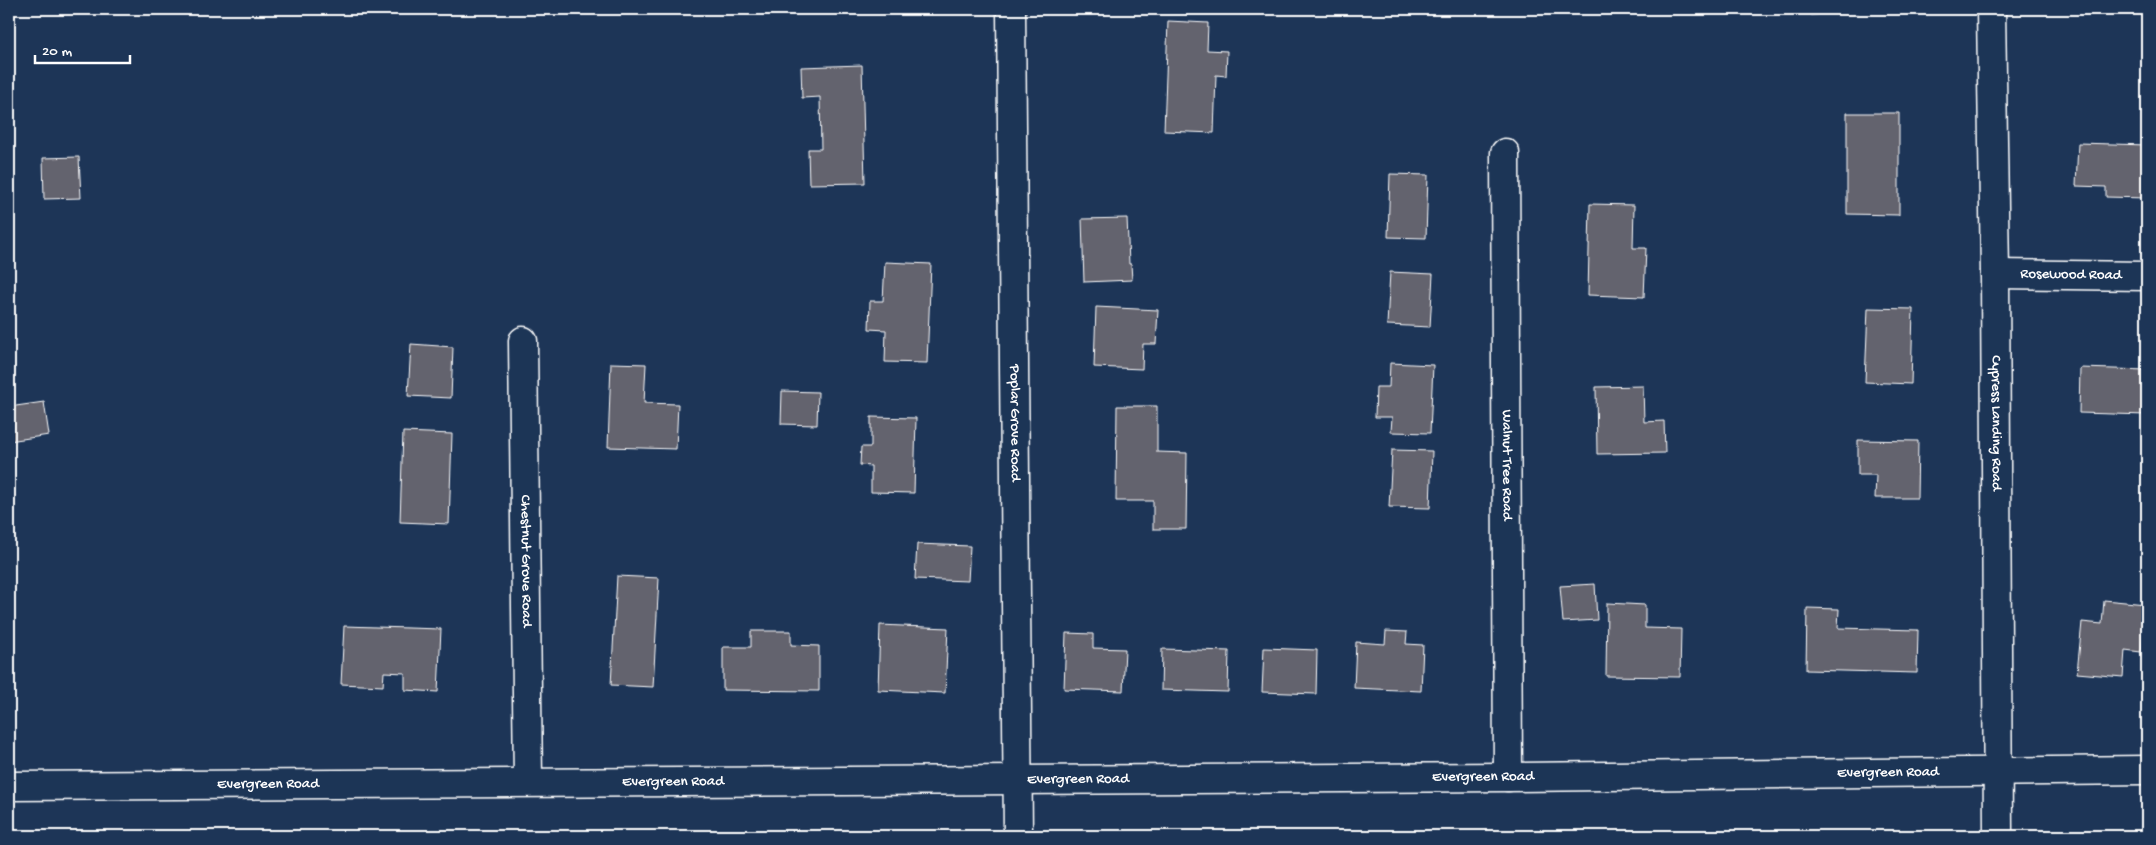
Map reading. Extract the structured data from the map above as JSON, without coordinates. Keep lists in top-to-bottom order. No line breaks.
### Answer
{"streets":{"street":["Rosewood Road","Poplar Grove Road","Cypress Landing Road","Walnut Tree Road","Chestnut Grove Road","Evergreen Road"]},"crossings":[["Rosewood Road","Cypress Landing Road"],["Poplar Grove Road","Evergreen Road"],["Cypress Landing Road","Evergreen Road"],["Walnut Tree Road","Evergreen Road"],["Chestnut Grove Road","Evergreen Road"]],"scale_bar":"20 m"}
